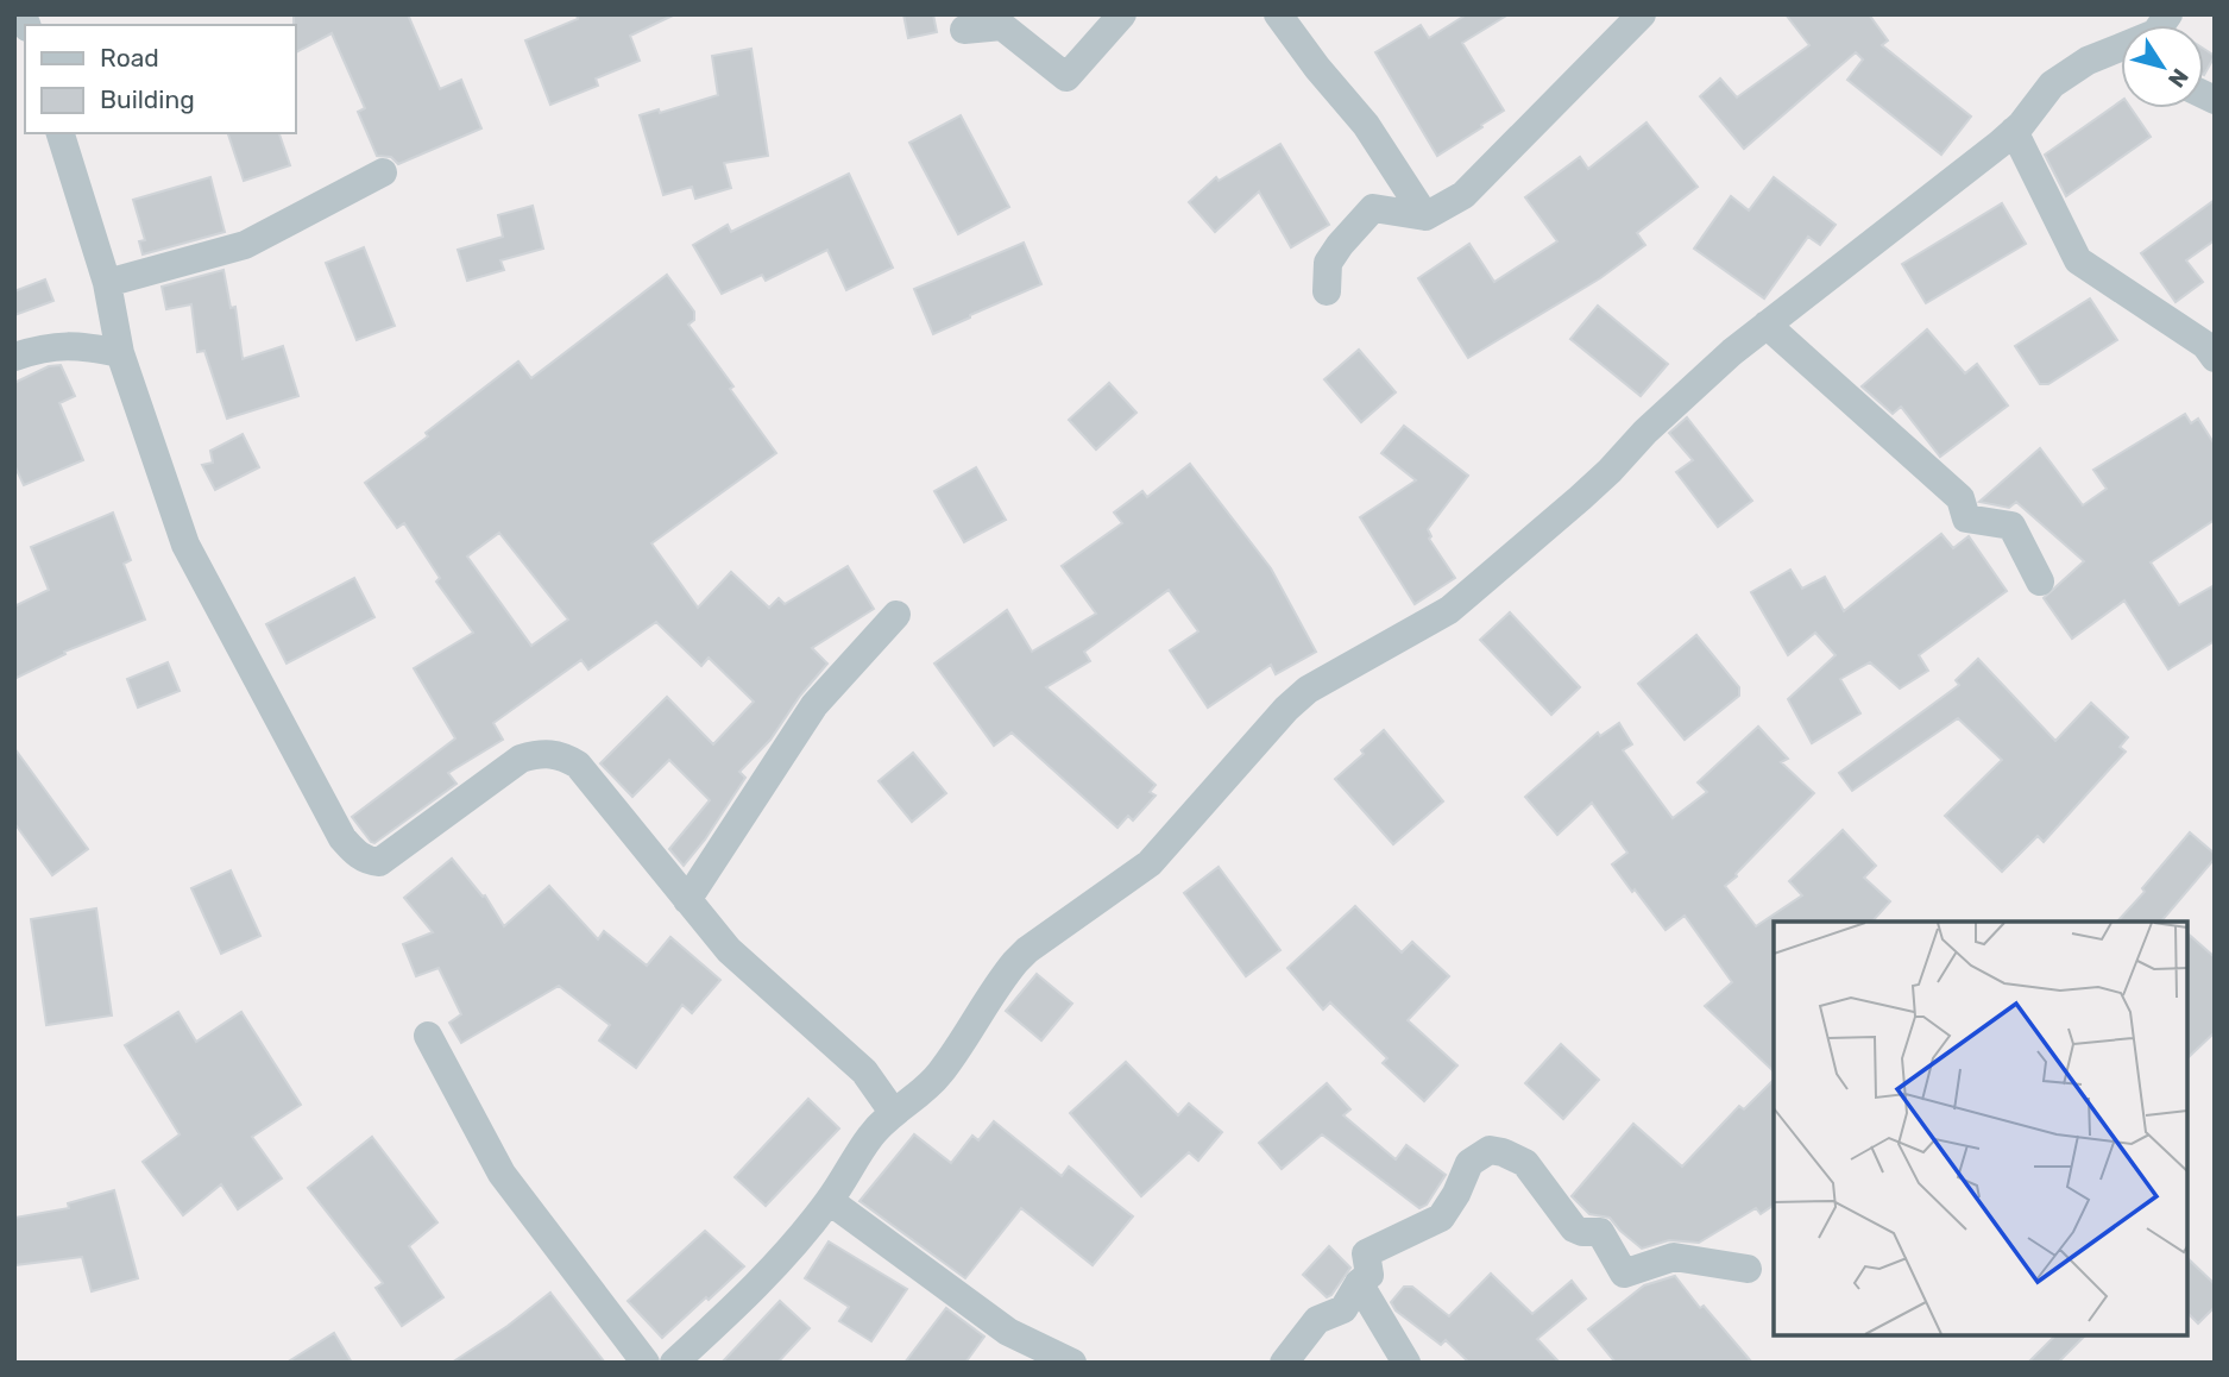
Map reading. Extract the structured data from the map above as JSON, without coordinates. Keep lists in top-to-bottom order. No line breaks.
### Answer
{"legend":["Road","Building"],"north":"bottom right"}
